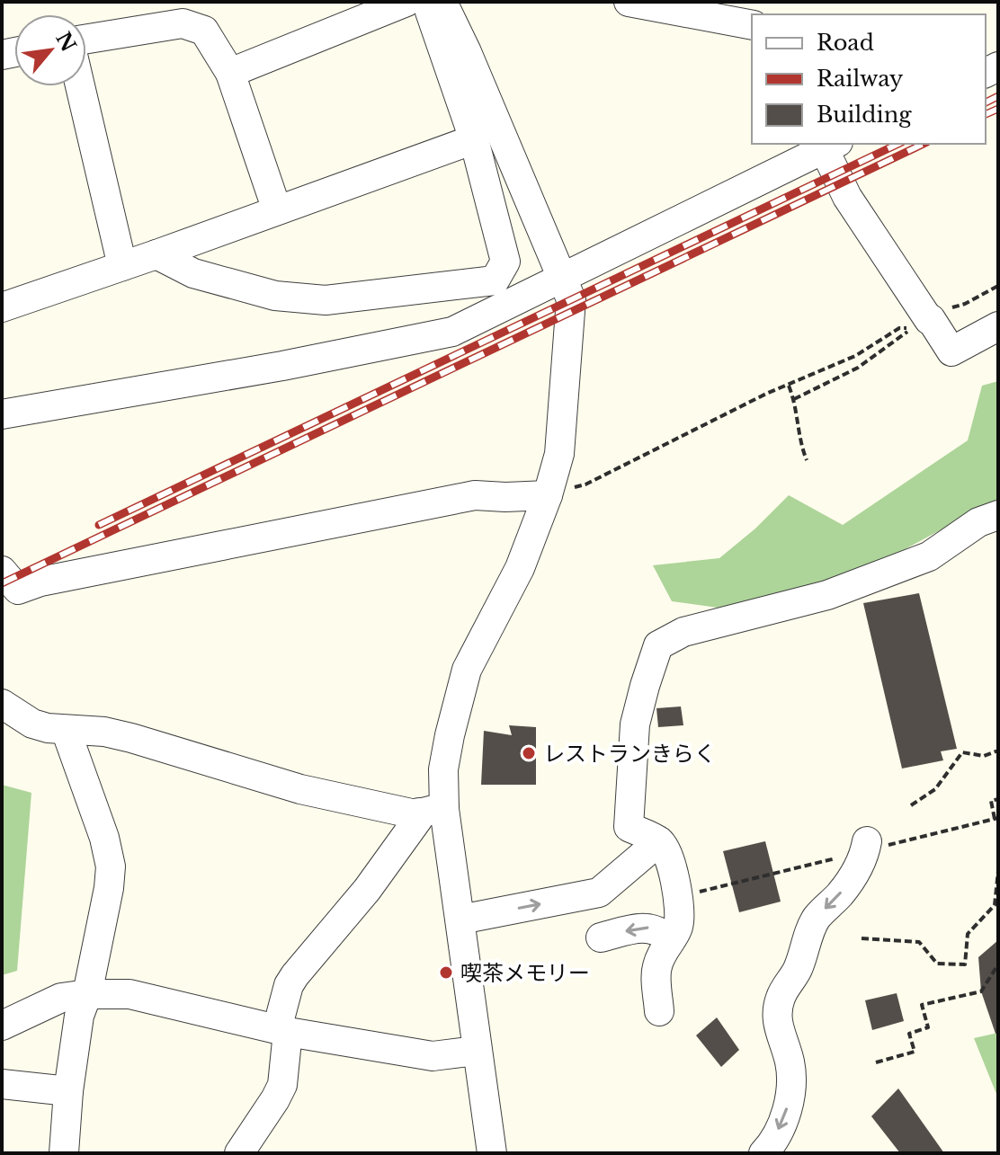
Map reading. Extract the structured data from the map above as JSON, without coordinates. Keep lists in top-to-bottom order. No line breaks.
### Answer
{"places":["レストランきらく","喫茶メモリー"],"legend":["Road","Railway","Building"],"north":"top right"}
